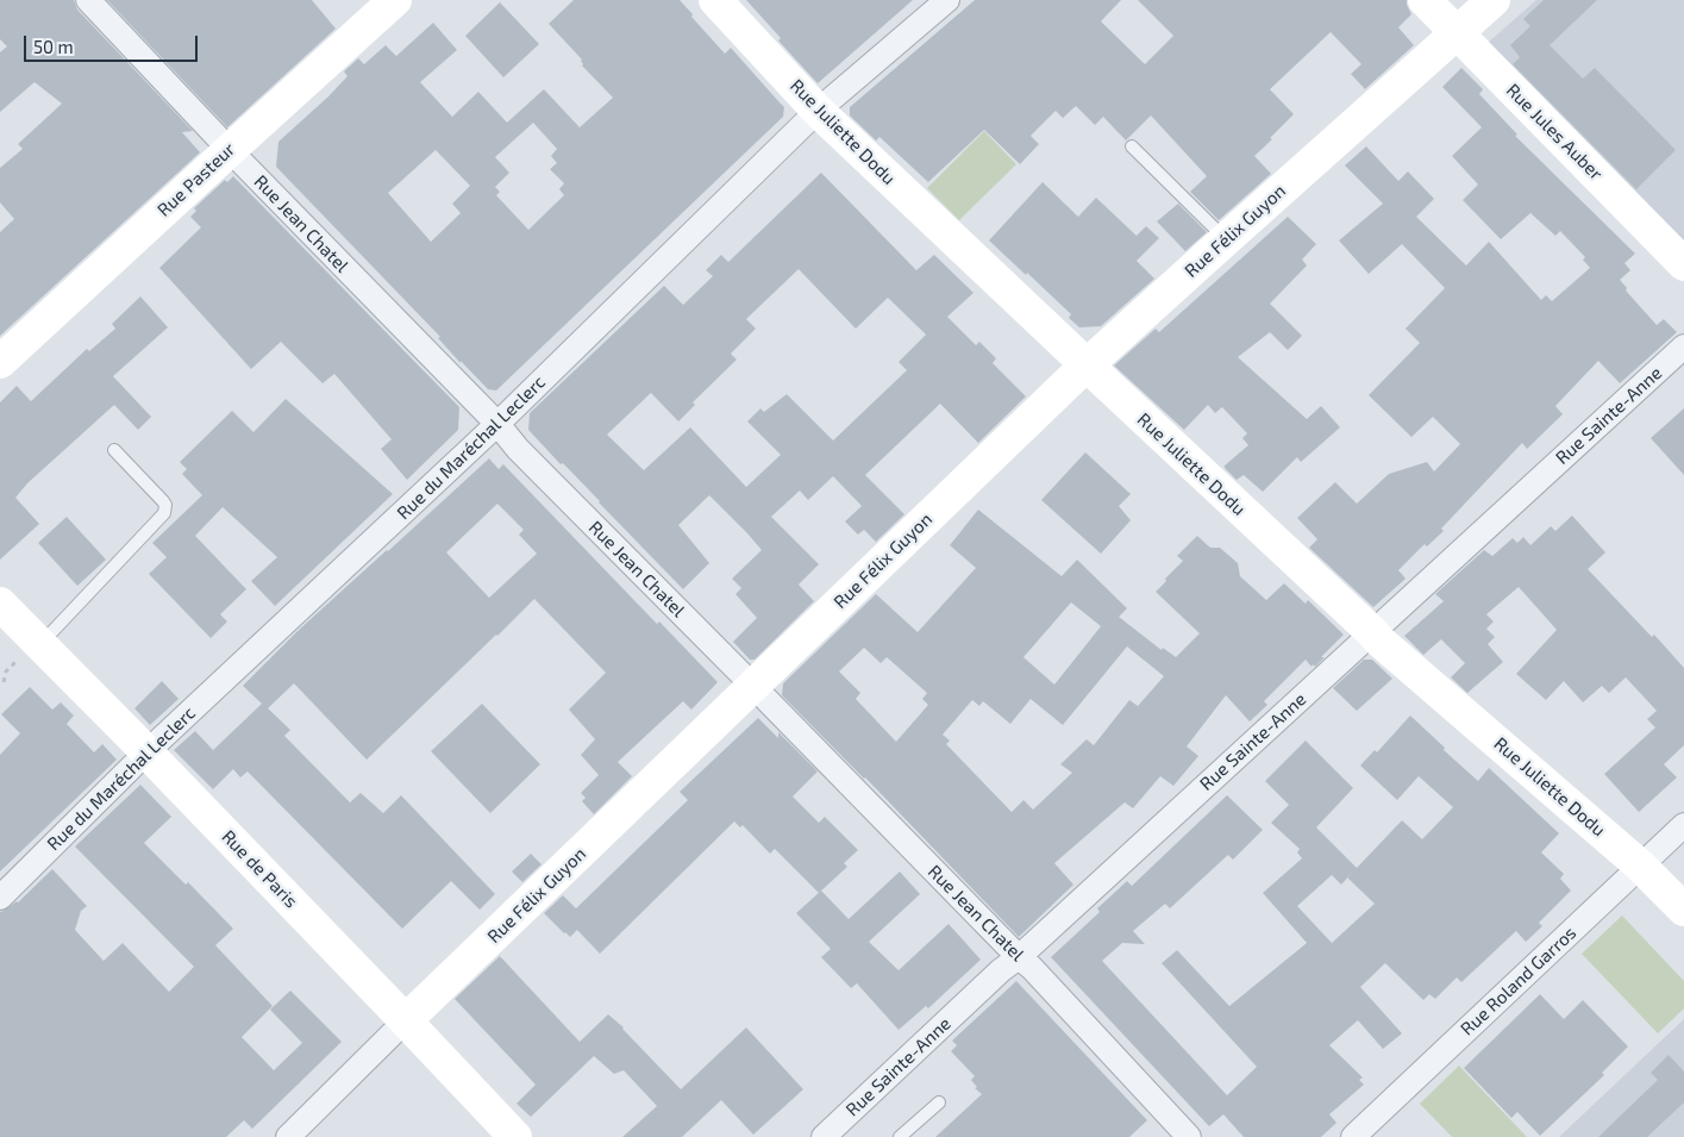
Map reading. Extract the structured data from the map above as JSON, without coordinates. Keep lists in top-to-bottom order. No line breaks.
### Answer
{"streets":{"street":["Rue Juliette Dodu","Rue Jules Auber","Rue Pasteur","Rue Jean Chatel","Rue Félix Guyon","Rue Sainte-Anne","Rue du Maréchal Leclerc","Rue de Paris","Rue Roland Garros"]},"crossings":[["Rue Juliette Dodu","Rue Félix Guyon"],["Rue Juliette Dodu","Rue Sainte-Anne"],["Rue Juliette Dodu","Rue du Maréchal Leclerc"],["Rue Juliette Dodu","Rue Roland Garros"],["Rue Jules Auber","Rue Félix Guyon"],["Rue Pasteur","Rue Jean Chatel"],["Rue Jean Chatel","Rue Félix Guyon"],["Rue Jean Chatel","Rue Sainte-Anne"],["Rue Jean Chatel","Rue du Maréchal Leclerc"],["Rue Félix Guyon","Rue de Paris"],["Rue du Maréchal Leclerc","Rue de Paris"]],"scale_bar":"50 m"}
